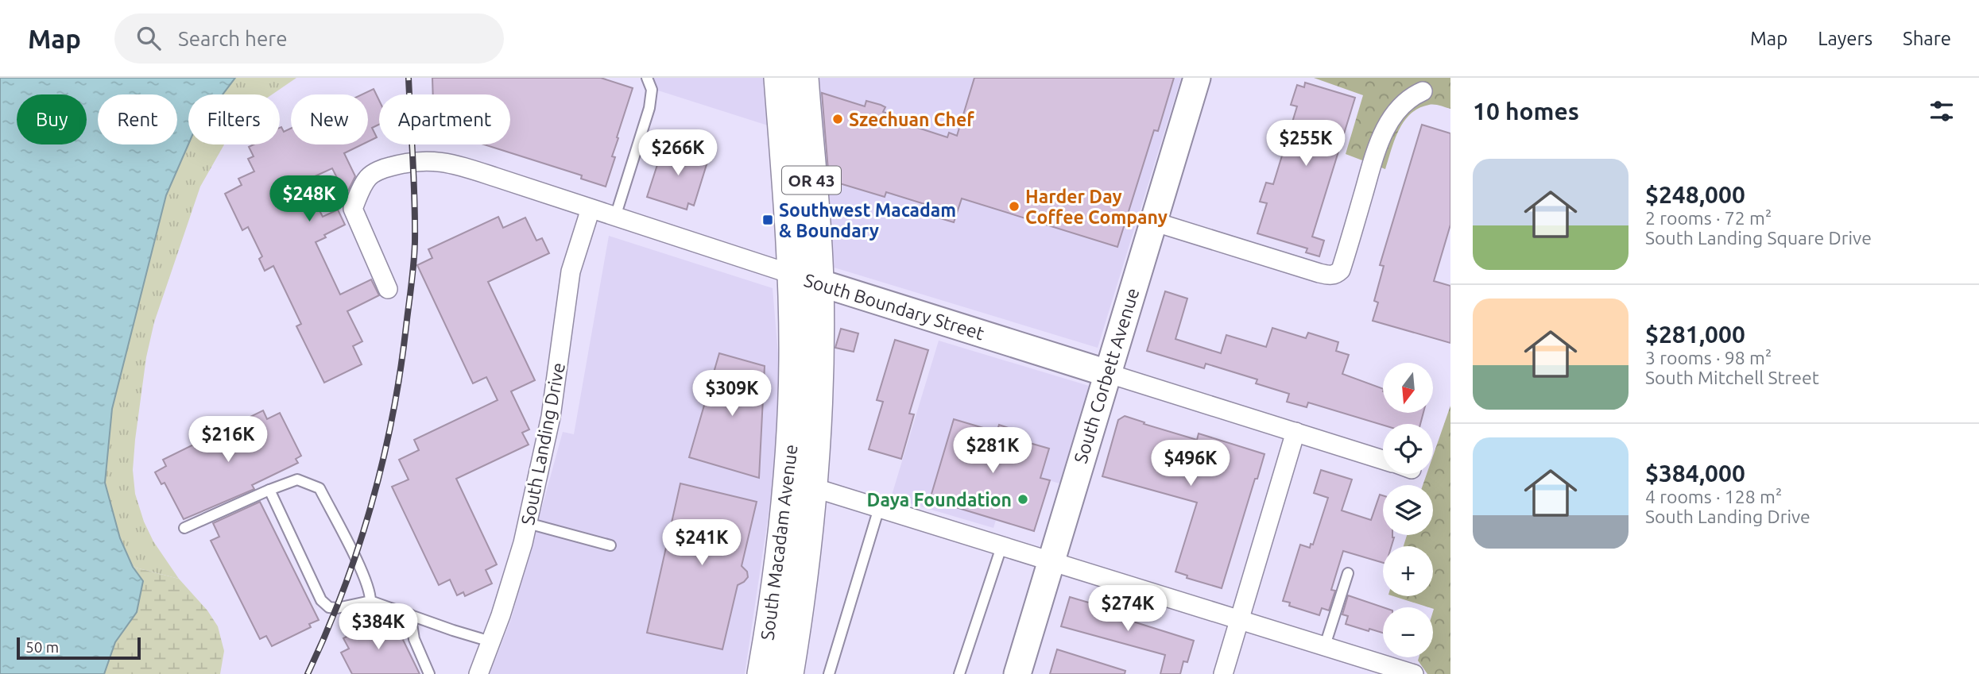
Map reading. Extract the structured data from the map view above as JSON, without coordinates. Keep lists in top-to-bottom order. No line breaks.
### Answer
{"streets":{"main road":["OR 43","South Macadam Avenue"],"street":["South Boundary Street","South Corbett Avenue","South Landing Drive"]},"crossings":[["South Boundary Street","South Corbett Avenue"],["South Boundary Street","South Landing Drive"],["South Boundary Street","South Macadam Avenue"]],"places":{"other":["Szechuan Chef","Harder Day Coffee Company","Daya Foundation"],"transit":["Southwest Macadam & Boundary"]},"scale_bar":"50 m","north":"bottom","page":{"header":"Map","search":"Search here","nav":["Map","Layers","Share"],"heading":"10 homes","chip":["Buy","Rent","Filters","New","Apartment"],"price":["$255K","$266K","$248K","$309K","$216K","$281K","$496K","$241K","$274K","$384K"],"list":[{"name":"$248,000","note":"2 rooms · 72 m² · South Landing Square Drive"},{"name":"$281,000","note":"3 rooms · 98 m² · South Mitchell Street"},{"name":"$384,000","note":"4 rooms · 128 m² · South Landing Drive"}],"map_buttons":["+","−"],"scale":"50 m"}}
